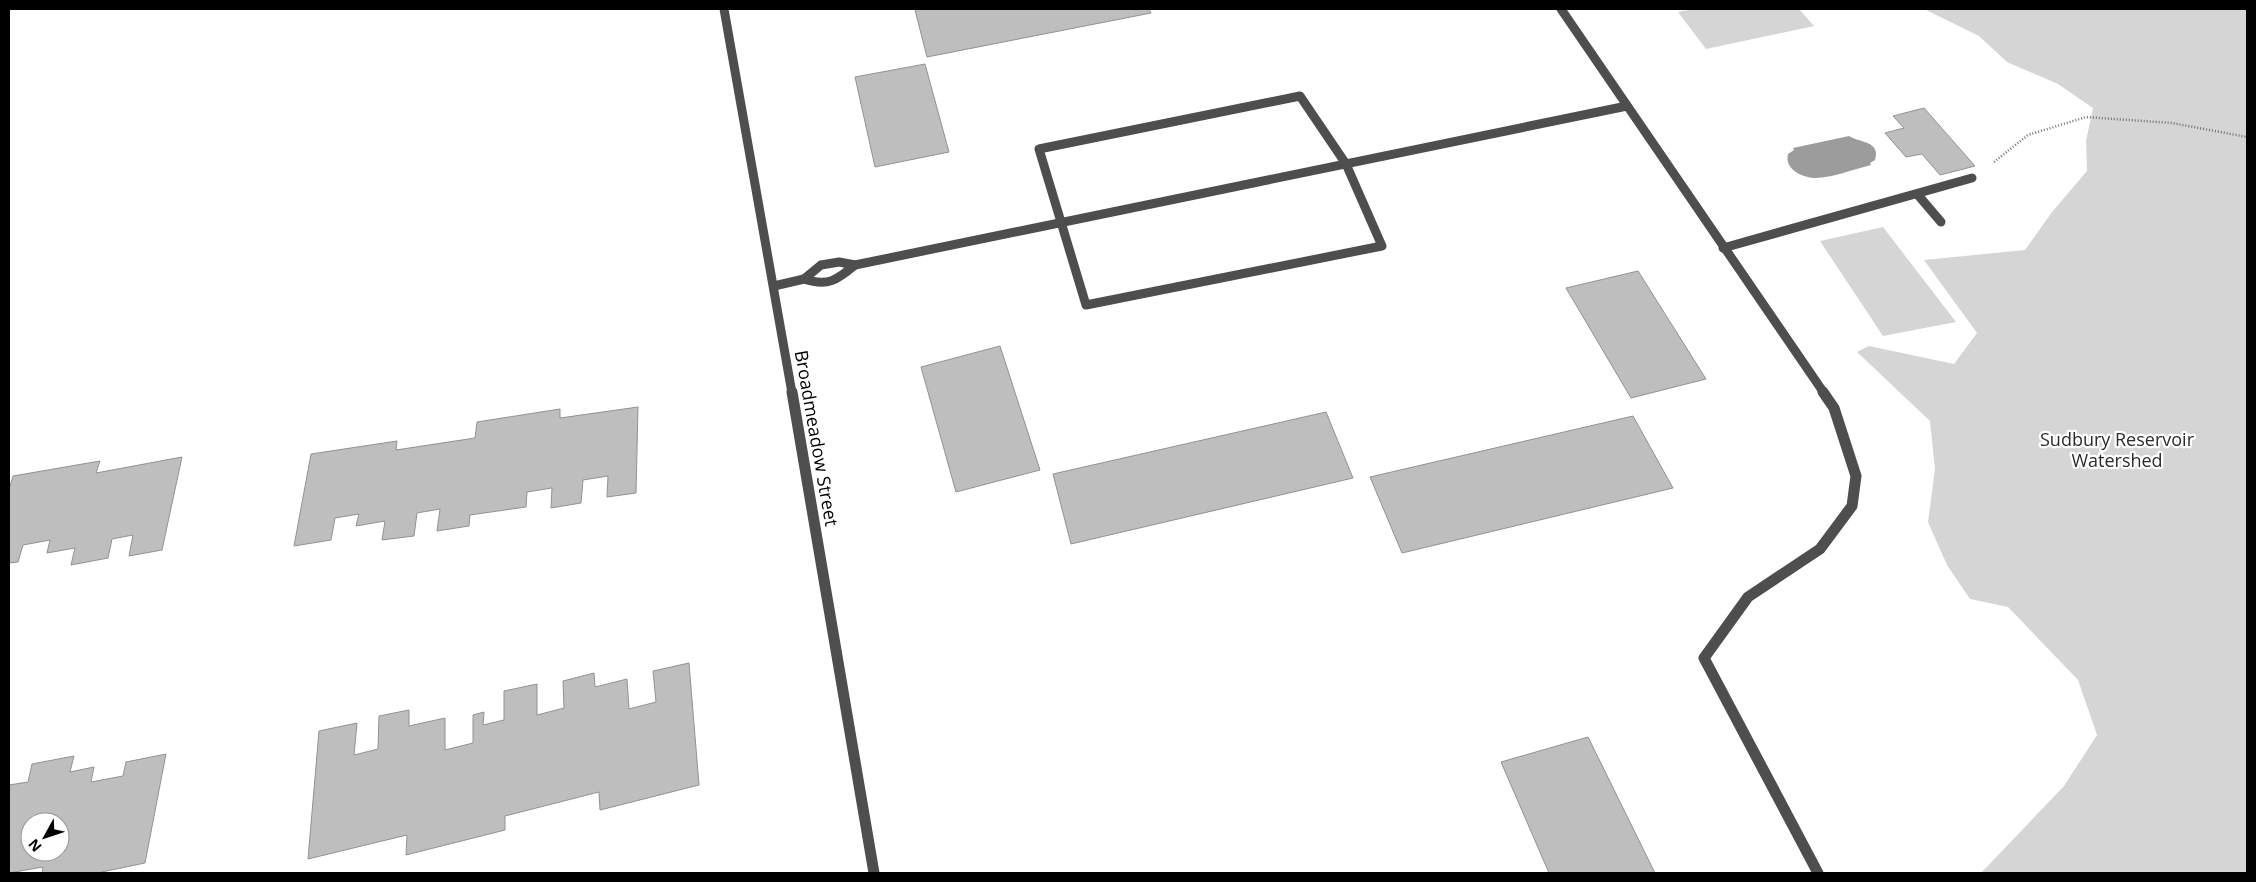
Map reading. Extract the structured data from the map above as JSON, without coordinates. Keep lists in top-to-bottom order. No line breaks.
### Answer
{"streets":{"street":["Broadmeadow Street"]},"parks":["Sudbury Reservoir Watershed"],"north":"bottom left"}
